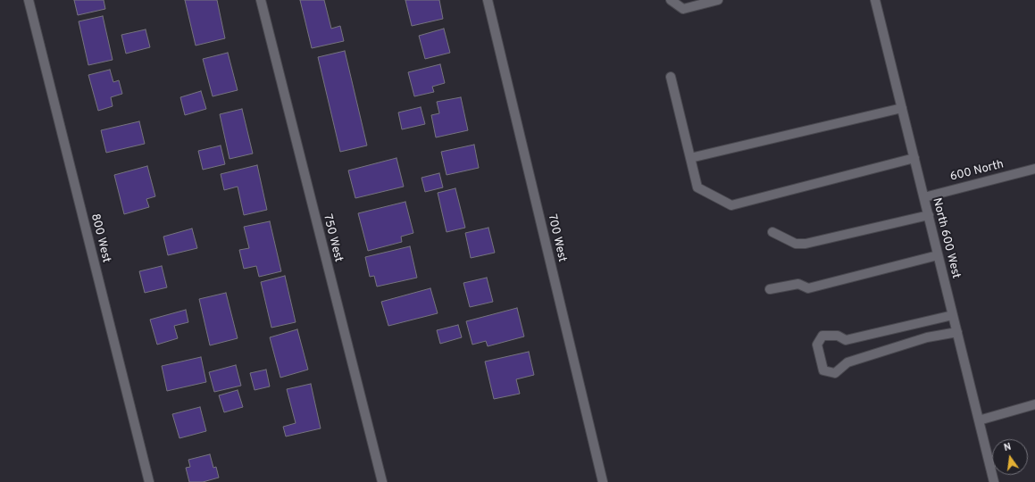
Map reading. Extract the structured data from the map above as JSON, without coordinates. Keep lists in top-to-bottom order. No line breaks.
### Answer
{"streets":{"street":["600 North","800 West","750 West","700 West","North 600 West"]},"crossings":[["600 North","North 600 West"]],"north":"top"}
